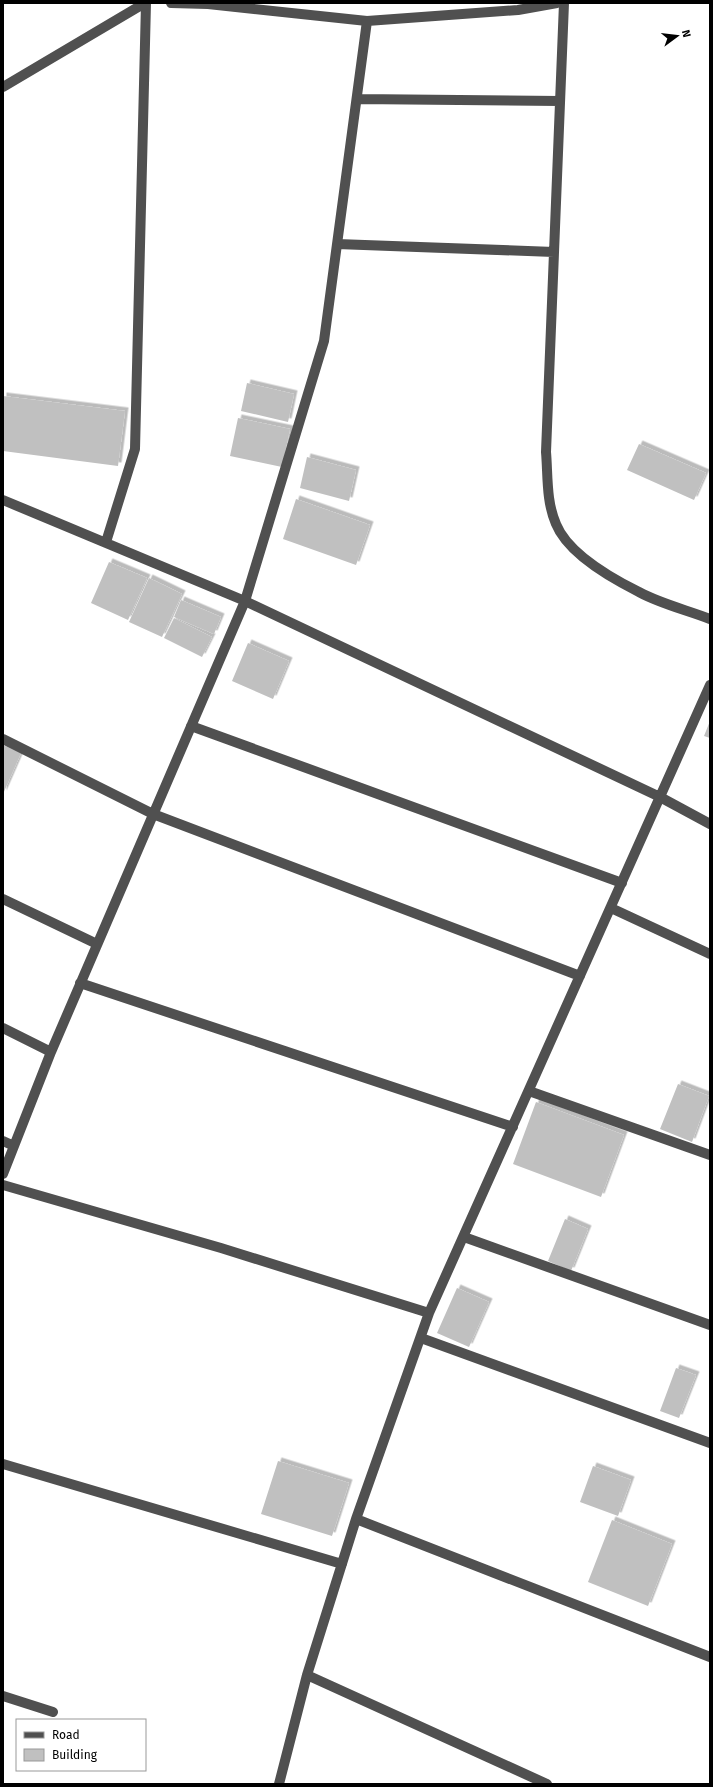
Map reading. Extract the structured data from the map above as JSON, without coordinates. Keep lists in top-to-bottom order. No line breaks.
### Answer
{"legend":["Road","Building"],"north":"right"}
